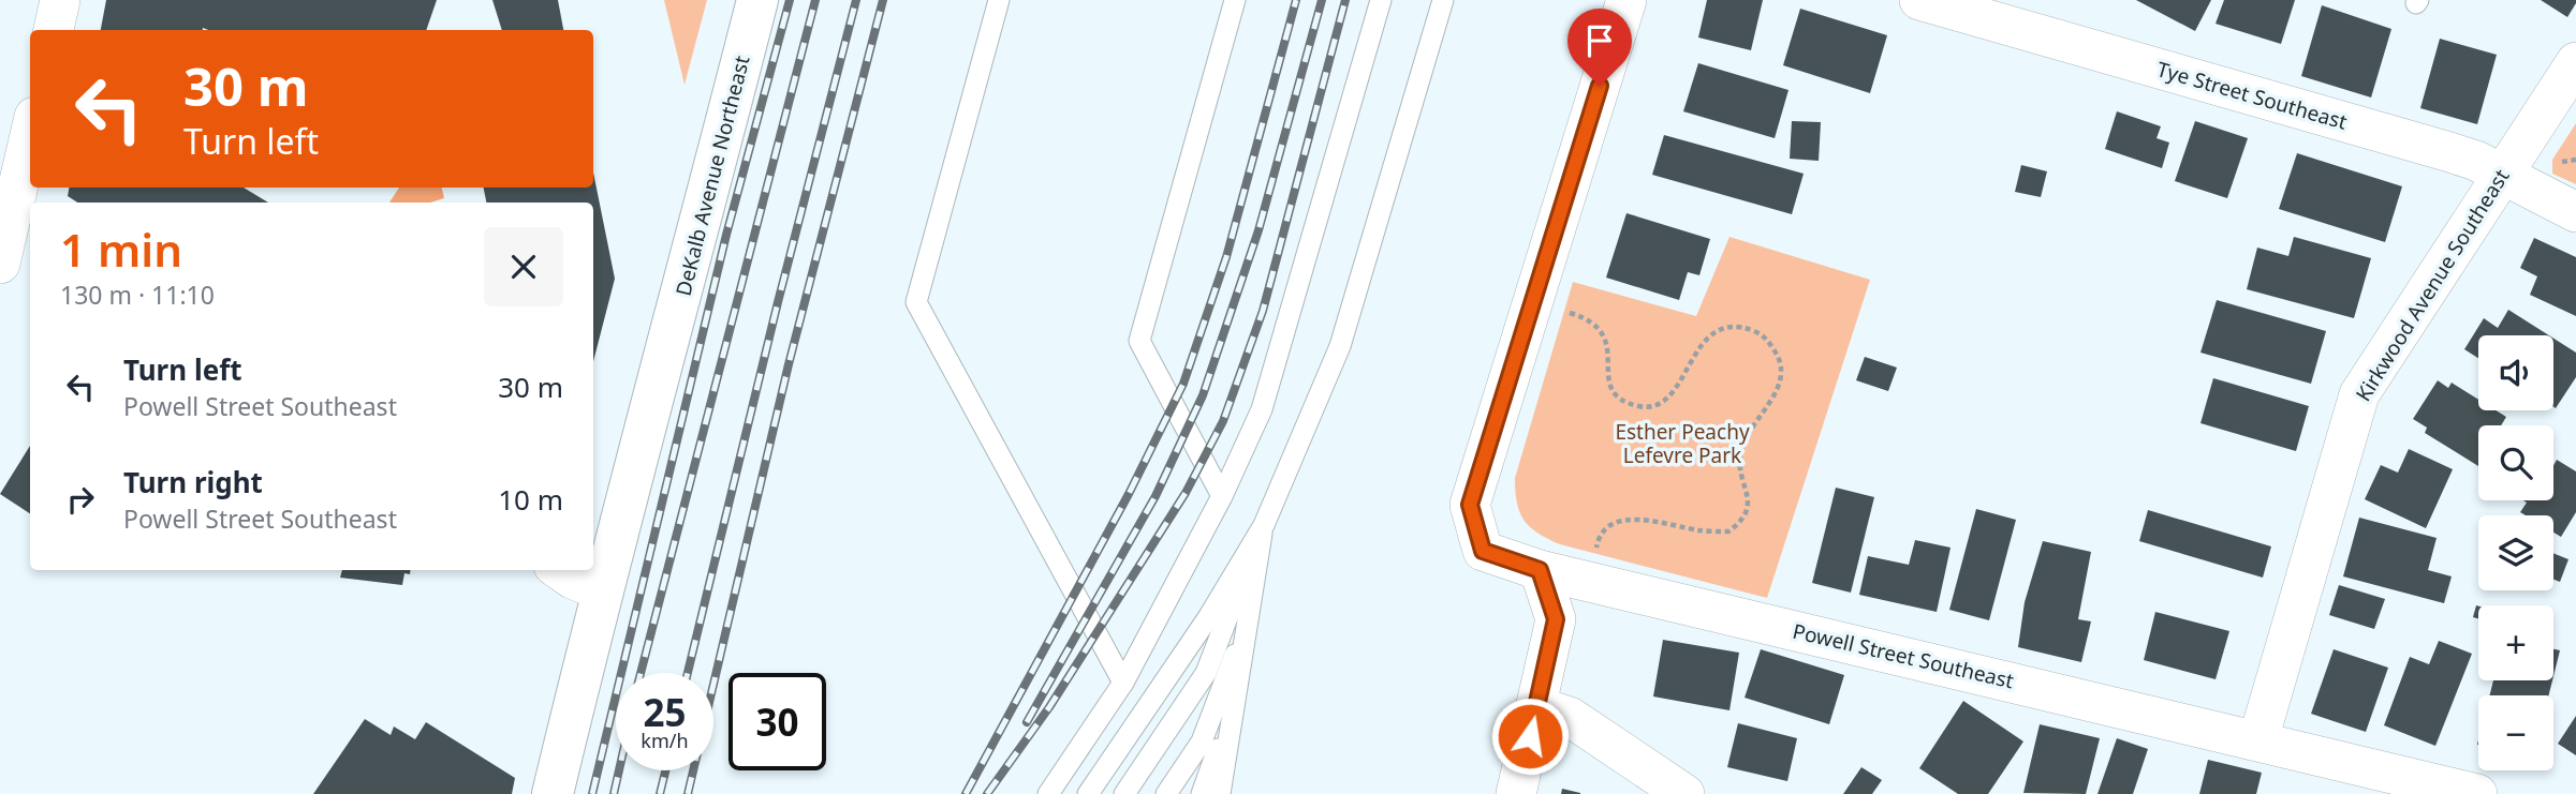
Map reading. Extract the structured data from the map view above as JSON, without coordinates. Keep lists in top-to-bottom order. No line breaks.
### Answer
{"streets":{"main road":["DeKalb Avenue Northeast"],"street":["Tye Street Southeast","Kirkwood Avenue Southeast","Powell Street Southeast"]},"crossings":[["Tye Street Southeast","Kirkwood Avenue Southeast"],["Kirkwood Avenue Southeast","Powell Street Southeast"]],"parks":["Esther Peachy Lefevre Park"],"page":{"turn":["30 m","Turn left"],"heading":["1 min","130 m · 11:10"],"list":[{"name":"Turn left","note":"Powell Street Southeast","value":"30 m"},{"name":"Turn right","note":"Powell Street Southeast","value":"10 m"}],"map_buttons":["+","−"],"speed":"25 km/h","limit":"30"}}
